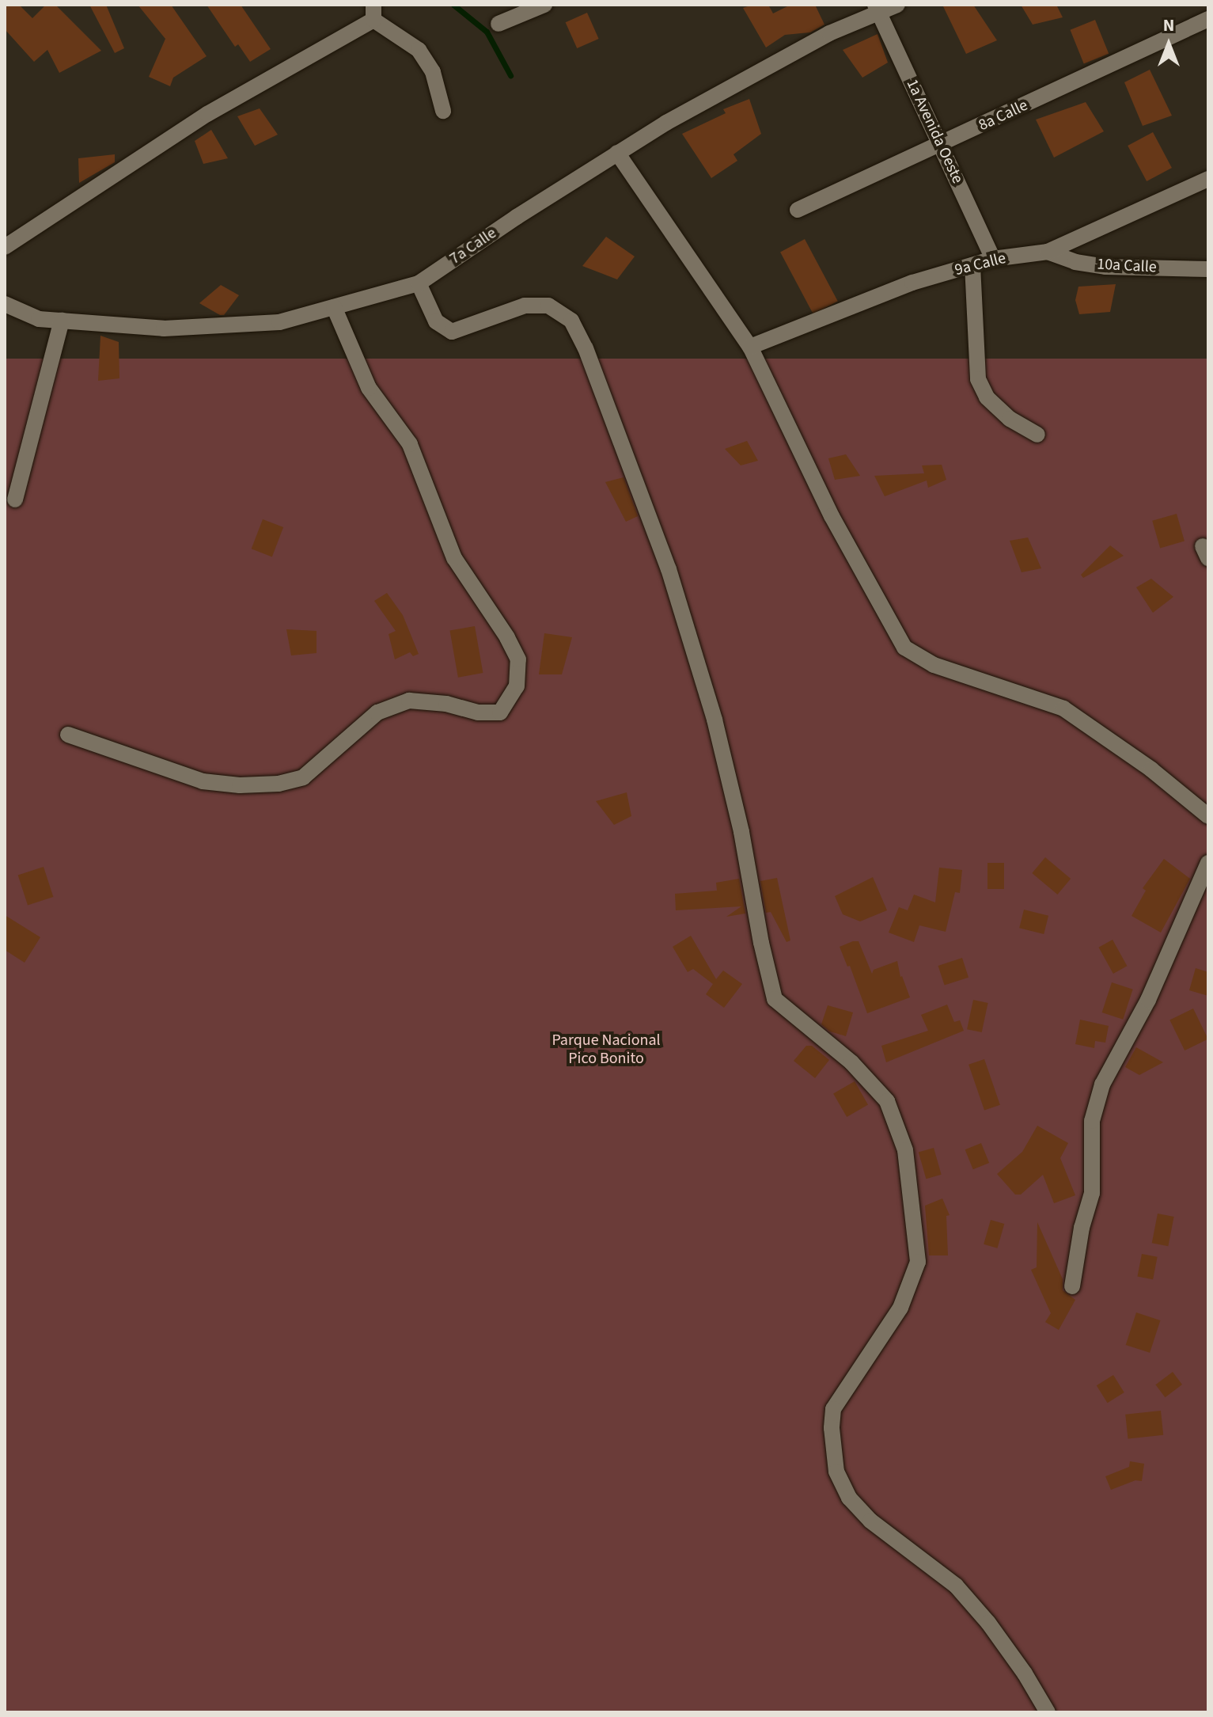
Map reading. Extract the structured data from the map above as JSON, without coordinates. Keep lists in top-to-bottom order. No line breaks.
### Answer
{"streets":{"street":["8a Calle","1a Avenida Oeste","7a Calle","9a Calle","10a Calle"]},"crossings":[["8a Calle","1a Avenida Oeste"],["1a Avenida Oeste","7a Calle"],["1a Avenida Oeste","9a Calle"],["9a Calle","10a Calle"]],"parks":["Parque Nacional Pico Bonito"],"north":"top"}
